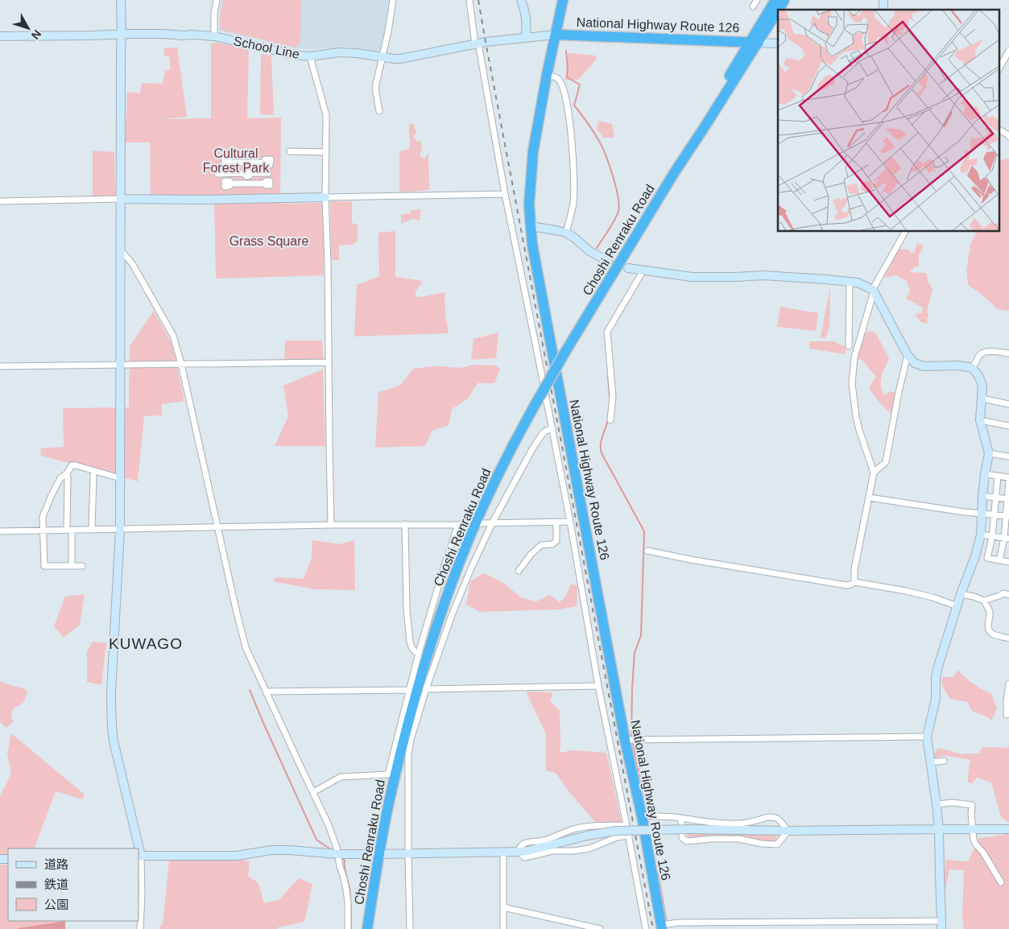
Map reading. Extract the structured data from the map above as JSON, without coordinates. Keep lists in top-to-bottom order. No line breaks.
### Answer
{"streets":{"highway":["National Highway Route 126","Choshi Renraku Road"],"street":["School Line"]},"crossings":[["National Highway Route 126","School Line"],["National Highway Route 126","Choshi Renraku Road"]],"districts":["KUWAGO"],"parks":["Cultural Forest Park","Grass Square"],"legend":["道路","鉄道","公園"],"north":"bottom right"}
